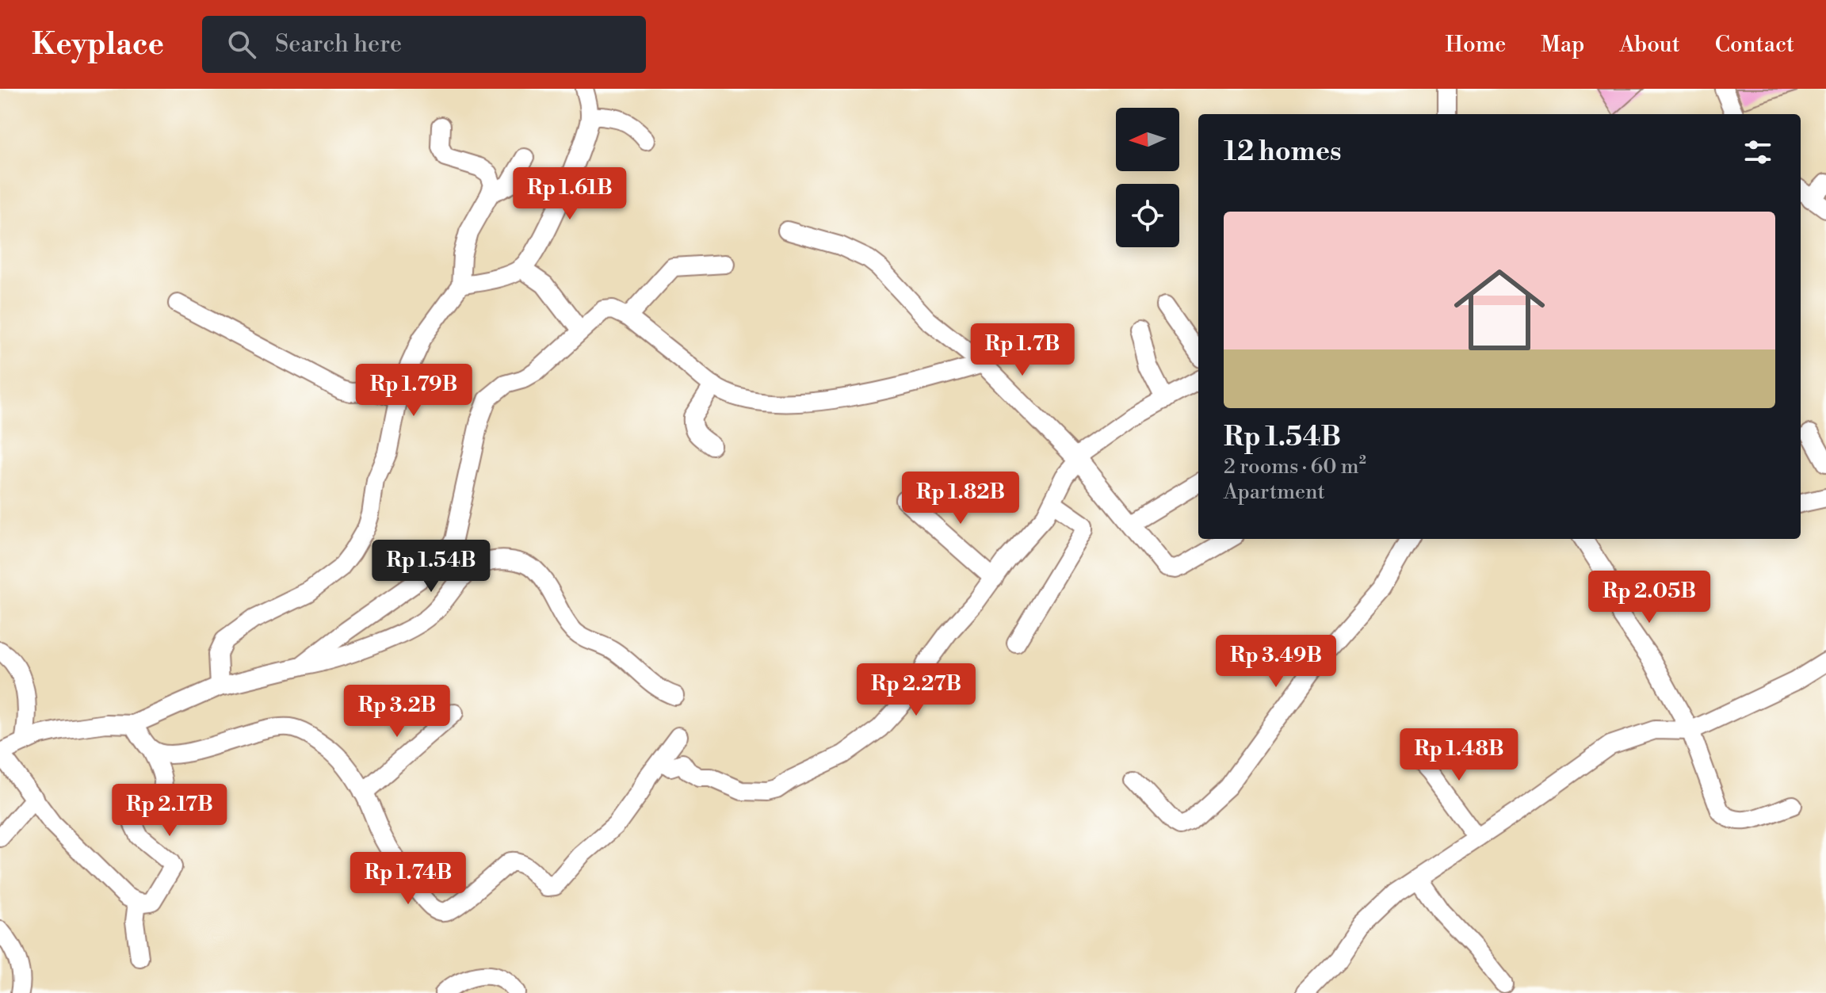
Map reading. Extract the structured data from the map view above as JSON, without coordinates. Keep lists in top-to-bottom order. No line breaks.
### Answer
{"north":"left","page":{"header":"Keyplace","search":"Search here","nav":["Home","Map","About","Contact"],"heading":"12 homes","price":["Rp 1.61B","Rp 1.7B","Rp 1.79B","Rp 1.82B","Rp 1.54B","Rp 2.05B","Rp 3.49B","Rp 2.27B","Rp 3.2B","Rp 1.48B","Rp 2.17B","Rp 1.74B"],"list":[{"name":"Rp 1.54B","note":"2 rooms · 60 m² · Apartment"}]}}
